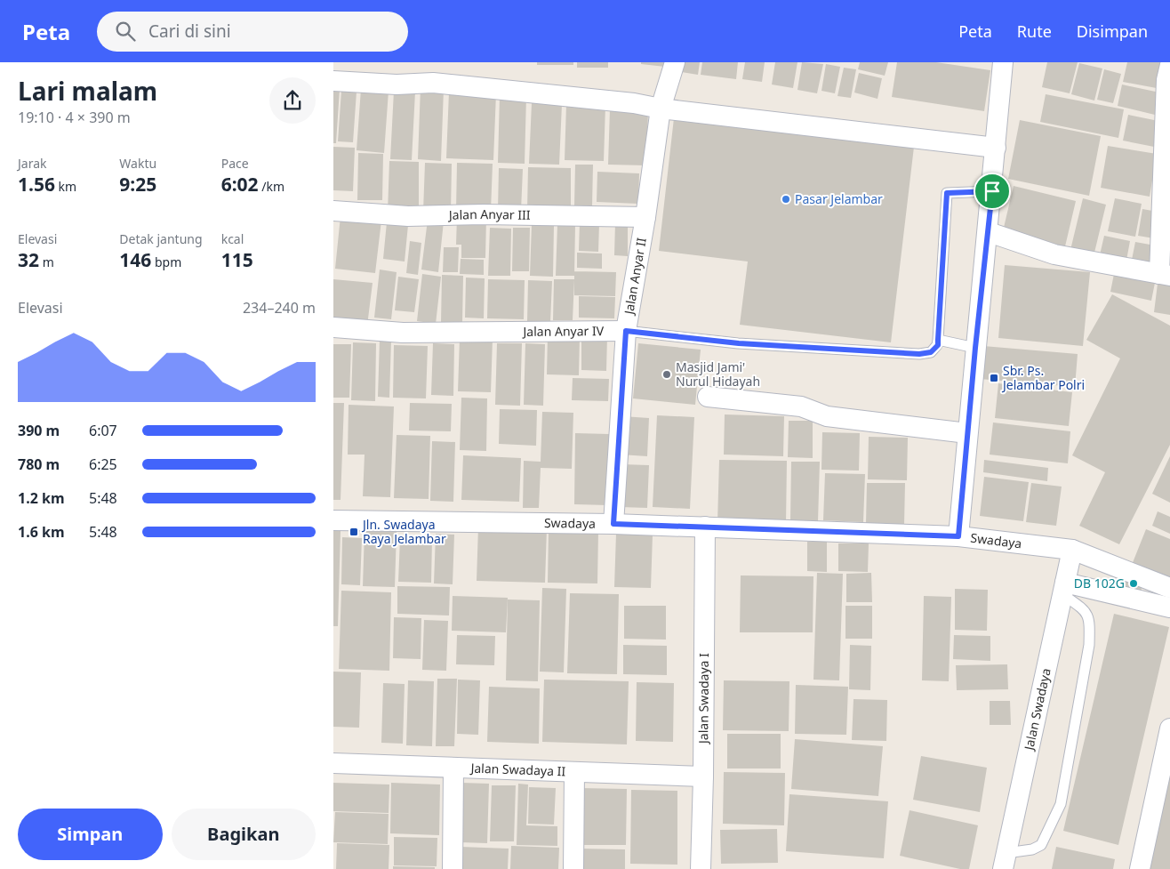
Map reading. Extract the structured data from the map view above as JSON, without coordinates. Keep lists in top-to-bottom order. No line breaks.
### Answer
{"streets":{"street":["Jalan Anyar III","Jalan Anyar II","Jalan Anyar IV","Swadaya","Jalan Swadaya I","Jalan Swadaya","Jalan Swadaya II"]},"crossings":[["Jalan Anyar III","Jalan Anyar II"],["Jalan Anyar II","Jalan Anyar IV"],["Jalan Anyar II","Swadaya"],["Swadaya","Jalan Swadaya I"],["Swadaya","Jalan Swadaya"],["Jalan Swadaya I","Jalan Swadaya II"]],"places":{"other":["Pasar Jelambar","Masjid Jami' Nurul Hidayah","DB 102G"],"transit":["Sbr. Ps. Jelambar Polri","Jln. Swadaya Raya Jelambar"]},"page":{"header":"Peta","search":"Cari di sini","nav":["Peta","Rute","Disimpan"],"heading":["Lari malam","19:10 · 4 × 390 m"],"stats":[["Jarak","1.56 km"],["Waktu","9:25"],["Pace","6:02 /km"],["Elevasi","32 m"],["Detak jantung","146 bpm"],["kcal","115"]],"chart":["Elevasi","234–240 m"],"list":[{"name":"390 m","note":"6:07"},{"name":"780 m","note":"6:25"},{"name":"1.2 km","note":"5:48"},{"name":"1.6 km","note":"5:48"}],"buttons":["Simpan","Bagikan"]}}
